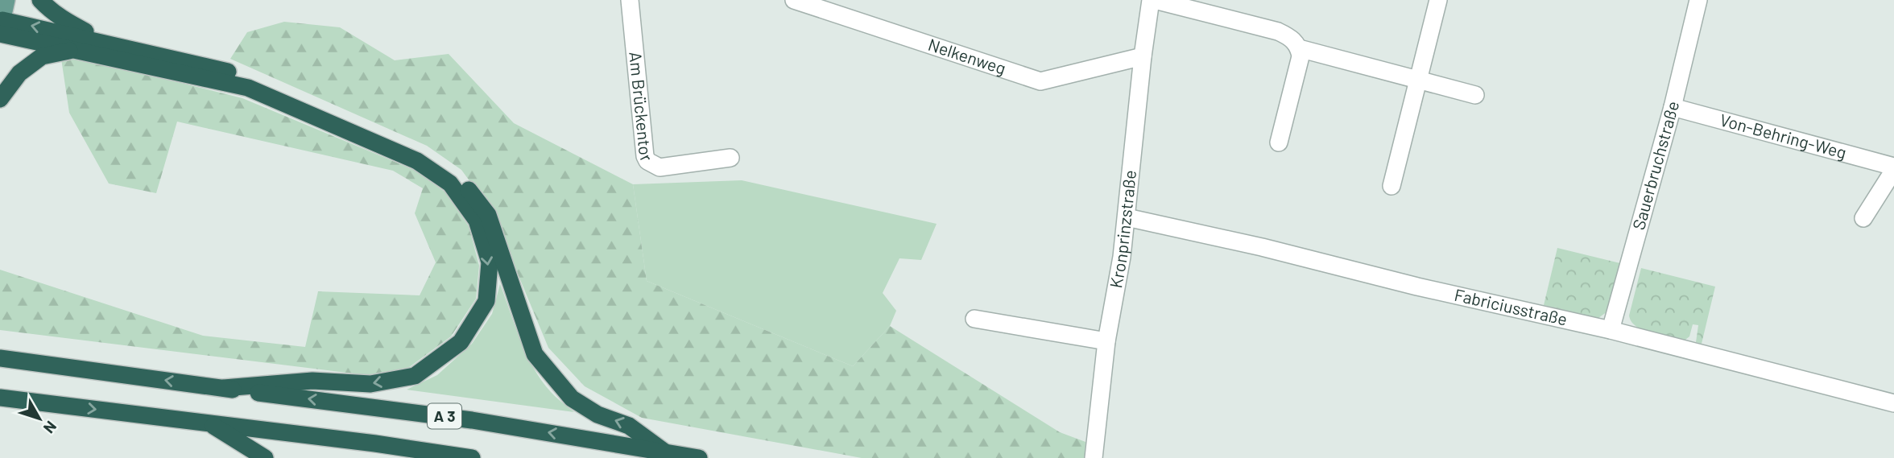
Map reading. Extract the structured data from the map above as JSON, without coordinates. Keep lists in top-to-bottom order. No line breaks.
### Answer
{"streets":{"highway":["A 3"],"street":["Nelkenweg","Am Brückentor","Von-Behring-Weg","Sauerbruchstraße","Kronprinzstraße","Fabriciusstraße"]},"crossings":[["Nelkenweg","Kronprinzstraße"],["Von-Behring-Weg","Sauerbruchstraße"],["Sauerbruchstraße","Fabriciusstraße"],["Kronprinzstraße","Fabriciusstraße"]],"north":"bottom right"}
